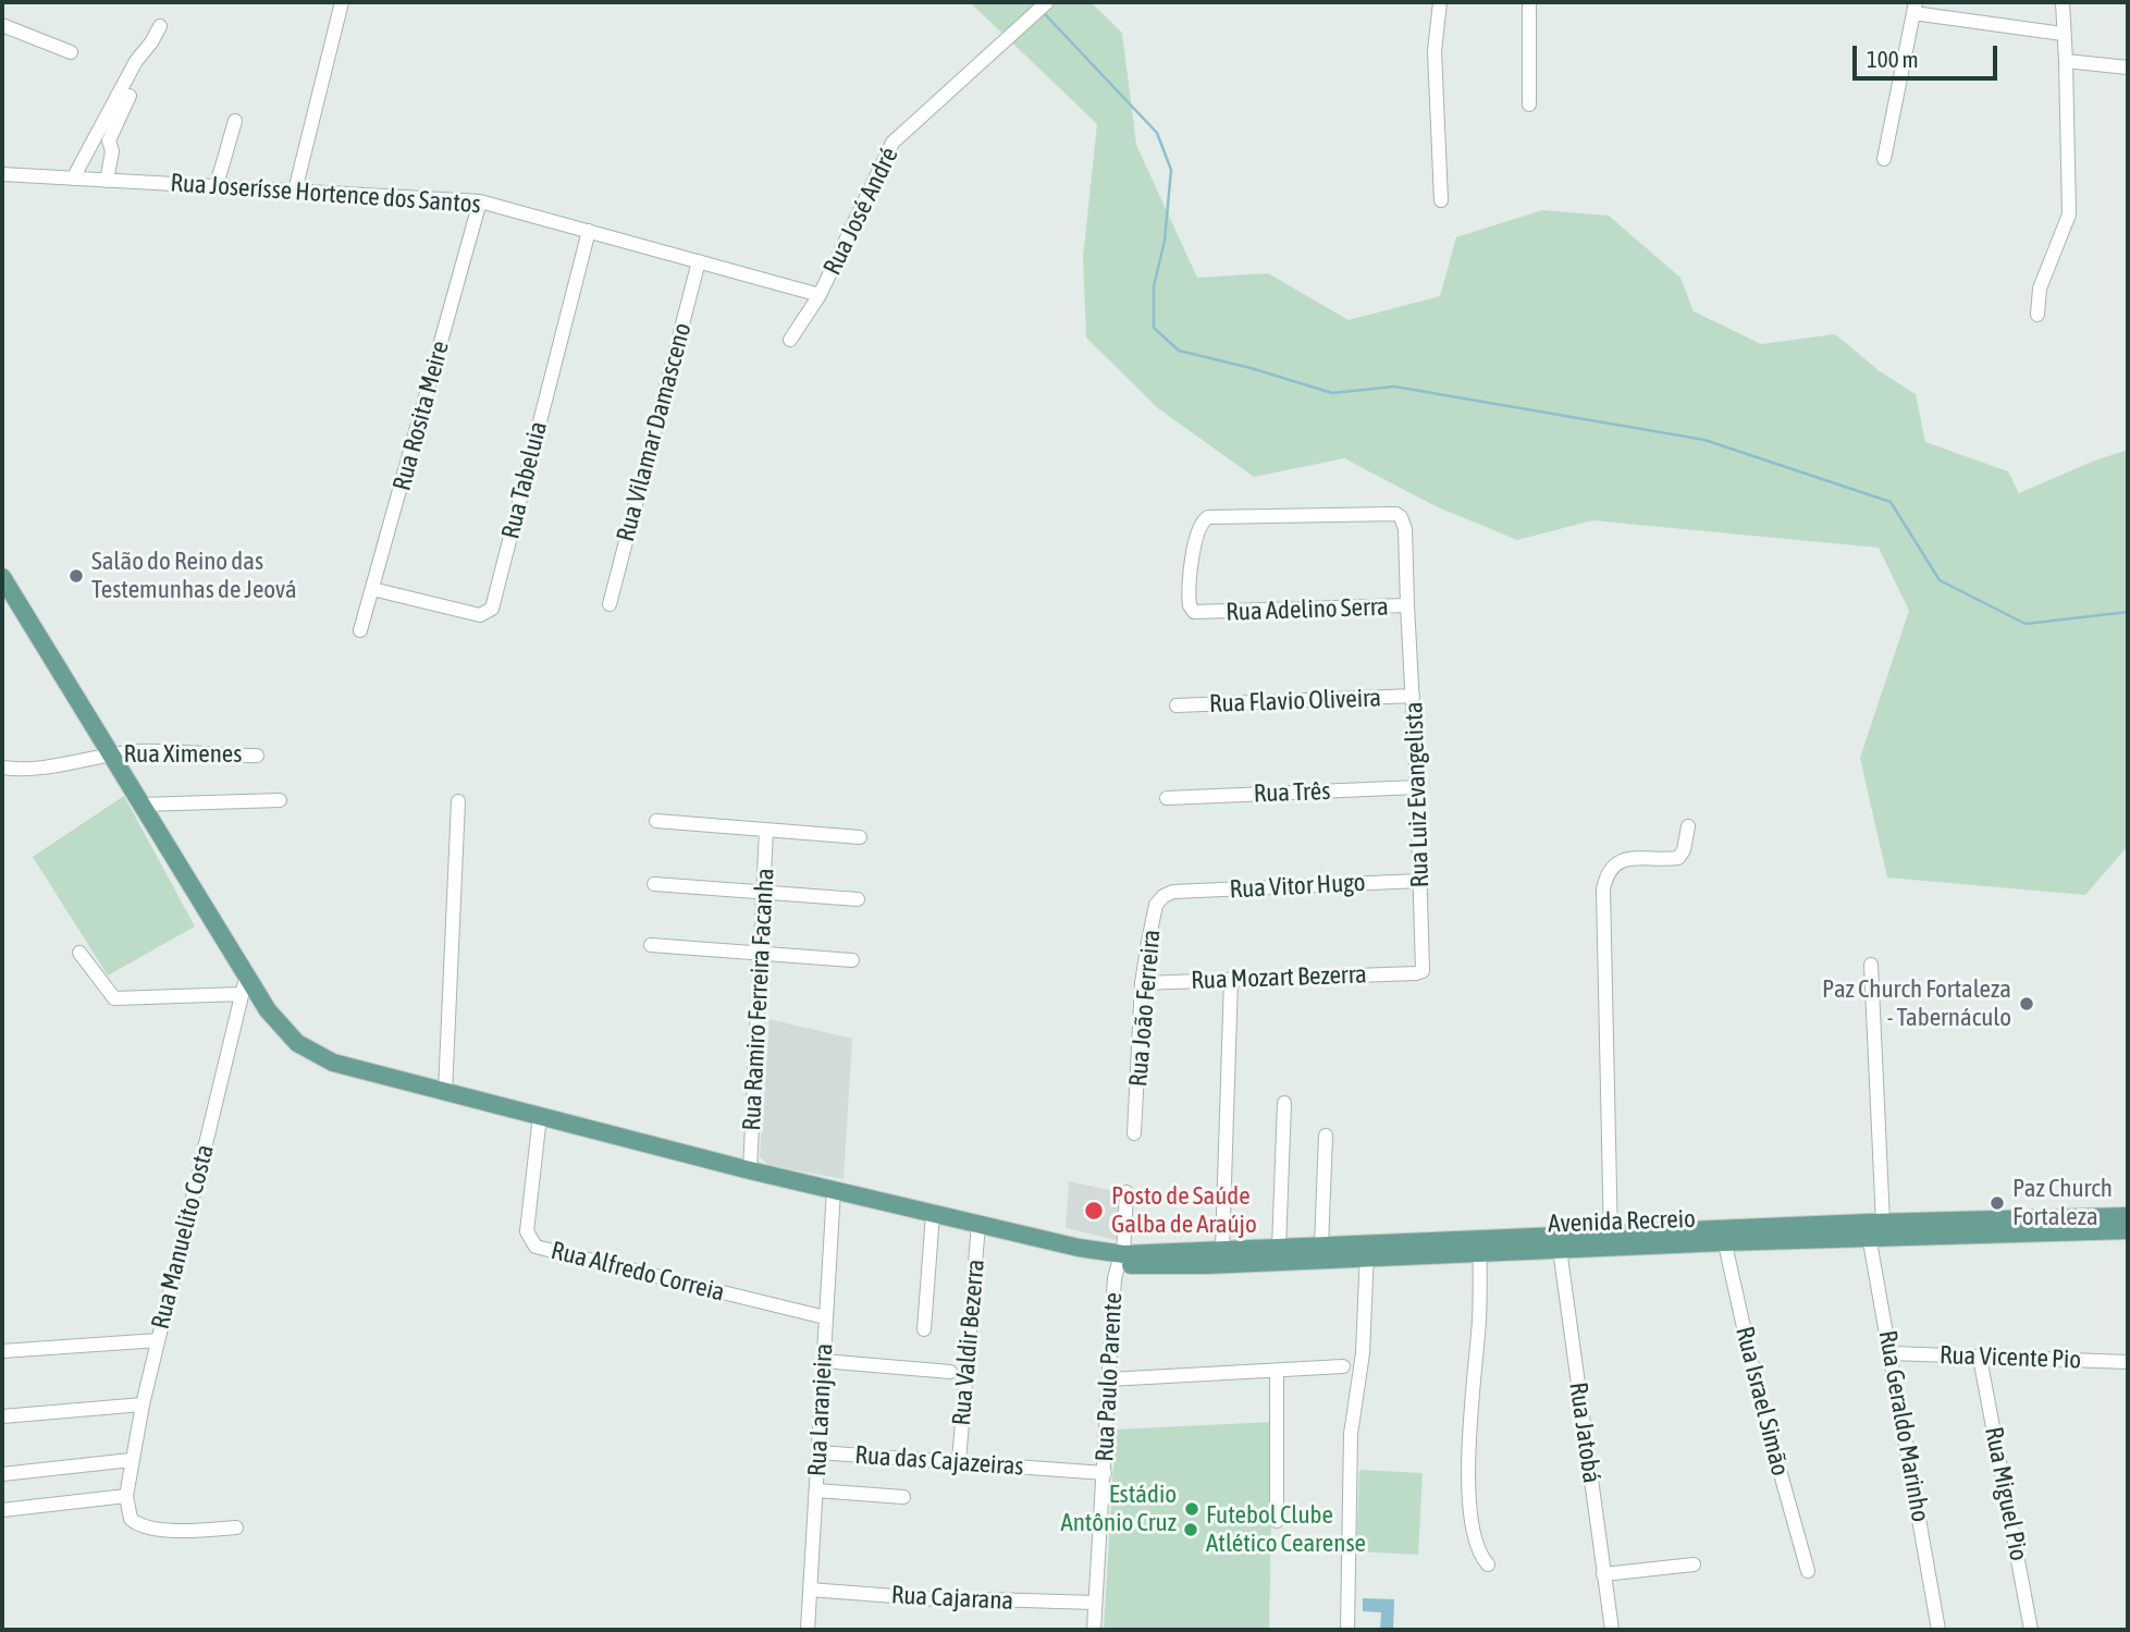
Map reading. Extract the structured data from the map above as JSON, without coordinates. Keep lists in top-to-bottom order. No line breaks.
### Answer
{"streets":{"main road":["Avenida Recreio"],"street":["Rua Joserísse Hortence dos Santos","Rua José André","Rua Rosita Meire","Rua Vilamar Damasceno","Rua Tabeluia","Rua Adelino Serra","Rua Flavio Oliveira","Rua Ximenes","Rua Três","Rua Luiz Evangelista","Rua Vitor Hugo","Rua Mozart Bezerra","Rua Ramiro Ferreira Facanha","Rua João Ferreira","Rua Manuelito Costa","Rua Alfredo Correia","Rua Valdir Bezerra","Rua Vicente Pio","Rua Paulo Parente","Rua Israel Simão","Rua Laranjeira","Rua Geraldo Marinho","Rua Jatobá","Rua das Cajazeiras","Rua Miguel Pio","Rua Cajarana"]},"crossings":[["Rua Joserísse Hortence dos Santos","Rua José André"],["Rua Joserísse Hortence dos Santos","Rua Rosita Meire"],["Rua Joserísse Hortence dos Santos","Rua Vilamar Damasceno"],["Rua Joserísse Hortence dos Santos","Rua Tabeluia"],["Rua Rosita Meire","Rua Tabeluia"],["Rua Adelino Serra","Rua Luiz Evangelista"],["Rua Flavio Oliveira","Rua Luiz Evangelista"],["Rua Três","Rua Luiz Evangelista"],["Rua Luiz Evangelista","Rua Vitor Hugo"],["Rua Luiz Evangelista","Rua Mozart Bezerra"],["Rua Vitor Hugo","Rua João Ferreira"],["Rua Mozart Bezerra","Rua João Ferreira"],["Avenida Recreio","Rua Paulo Parente"],["Avenida Recreio","Rua Israel Simão"],["Avenida Recreio","Rua Geraldo Marinho"],["Avenida Recreio","Rua Jatobá"],["Rua Alfredo Correia","Rua Laranjeira"],["Rua Valdir Bezerra","Rua das Cajazeiras"],["Rua Vicente Pio","Rua Geraldo Marinho"],["Rua Vicente Pio","Rua Miguel Pio"],["Rua Paulo Parente","Rua das Cajazeiras"],["Rua Paulo Parente","Rua Cajarana"],["Rua Laranjeira","Rua das Cajazeiras"],["Rua Laranjeira","Rua Cajarana"]],"places":["Salão do Reino das Testemunhas de Jeová","Paz Church Fortaleza - Tabernáculo","Paz Church Fortaleza","Posto de Saúde Galba de Araújo","Estádio Antônio Cruz","Futebol Clube Atlético Cearense"],"scale_bar":"100 m"}
